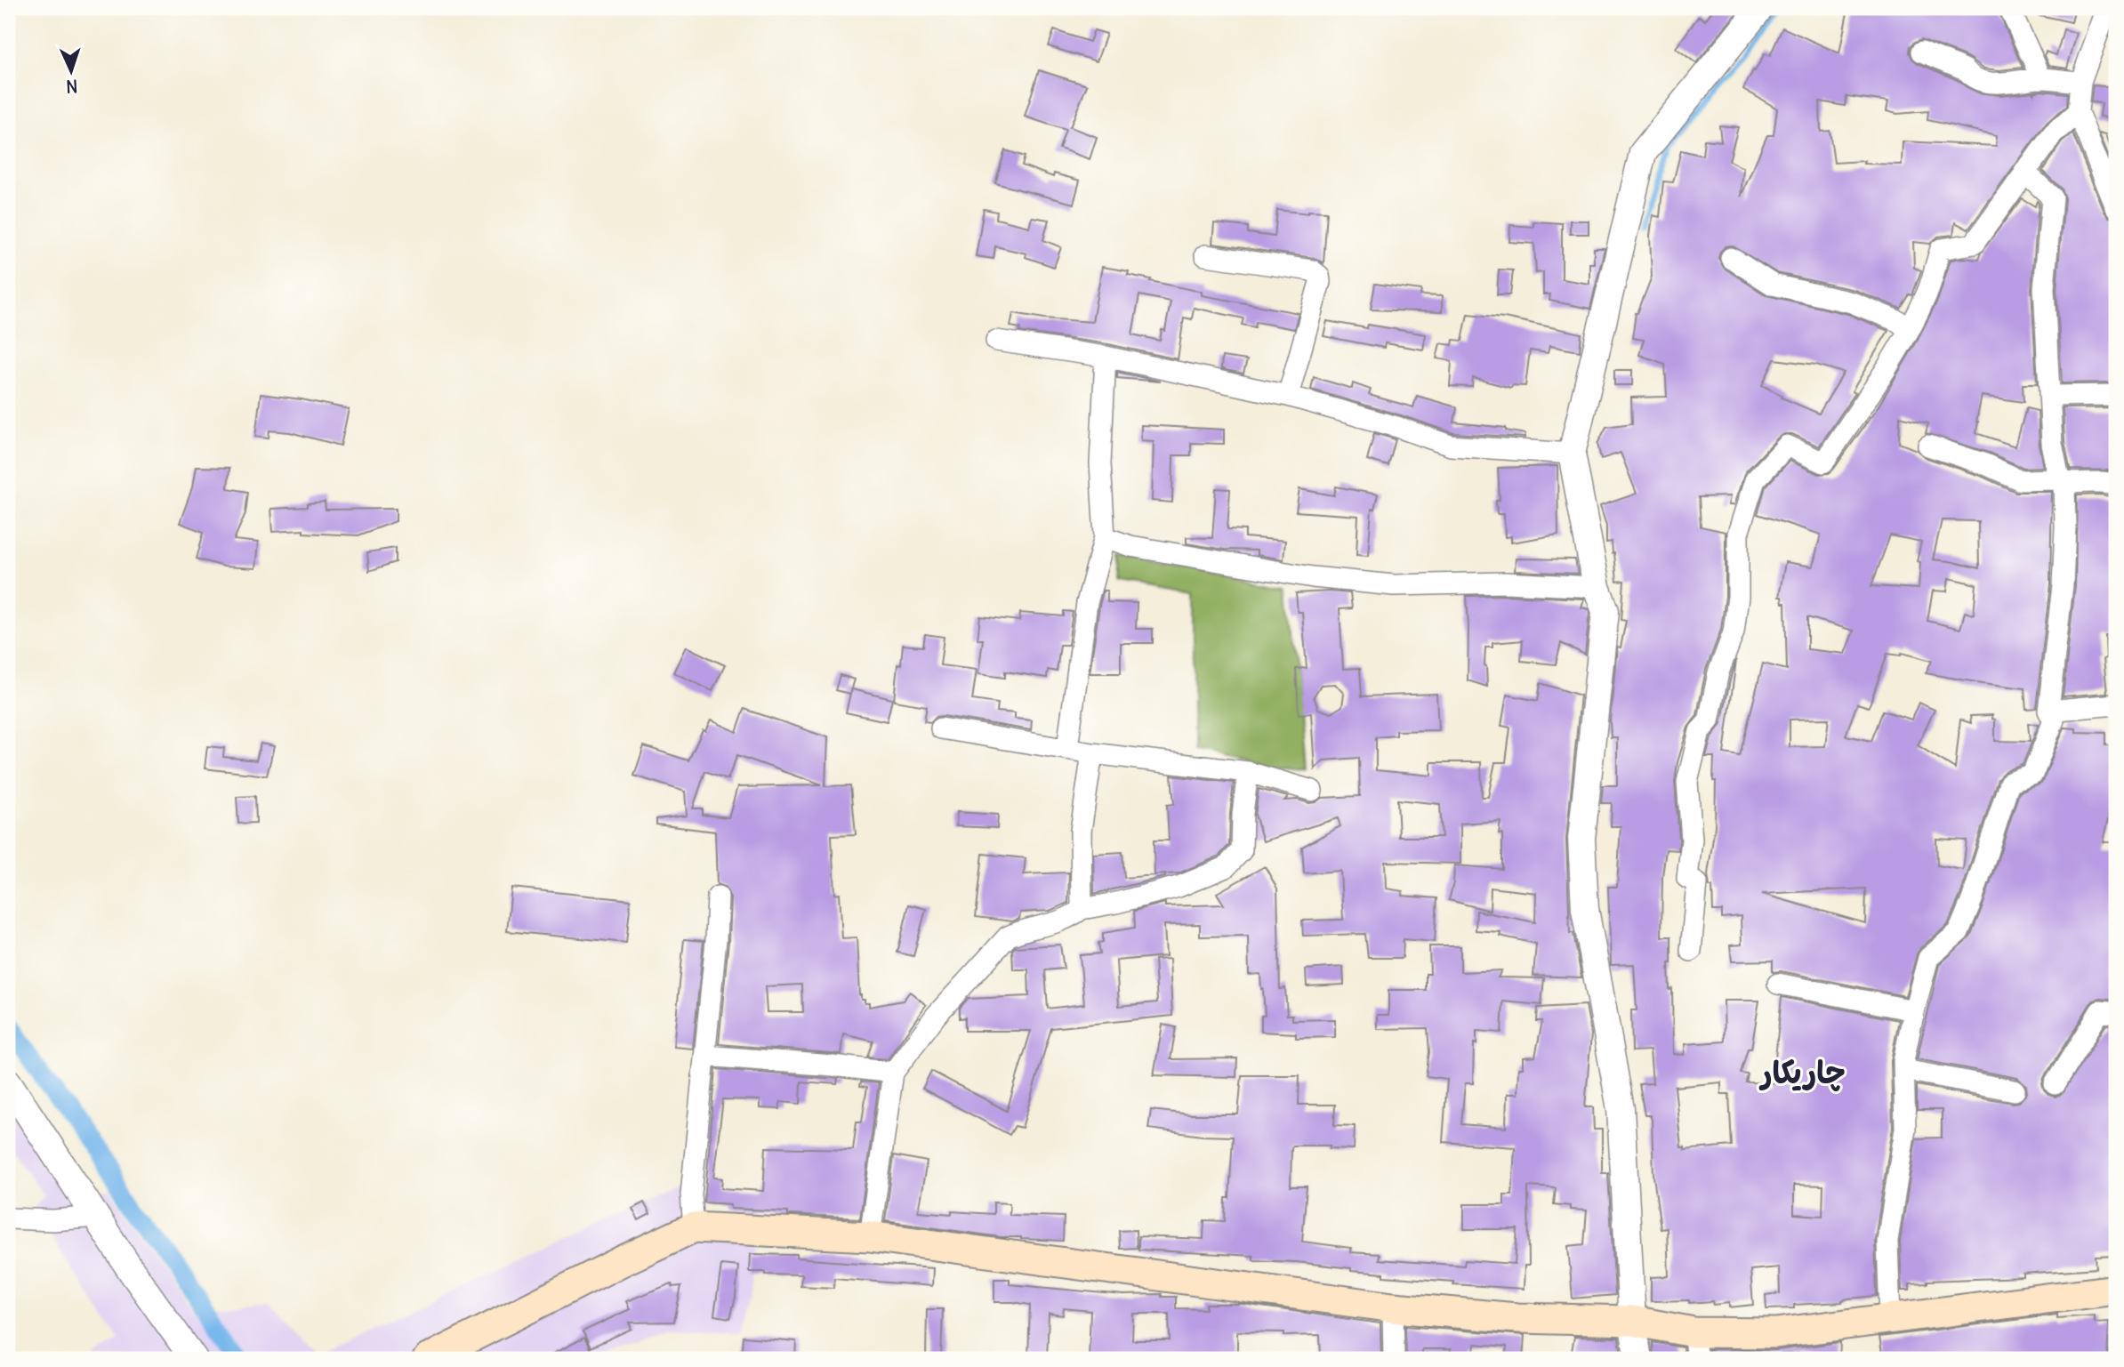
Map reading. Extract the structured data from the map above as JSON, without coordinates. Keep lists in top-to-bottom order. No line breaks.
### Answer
{"districts":["چاریکار"],"north":"bottom"}
